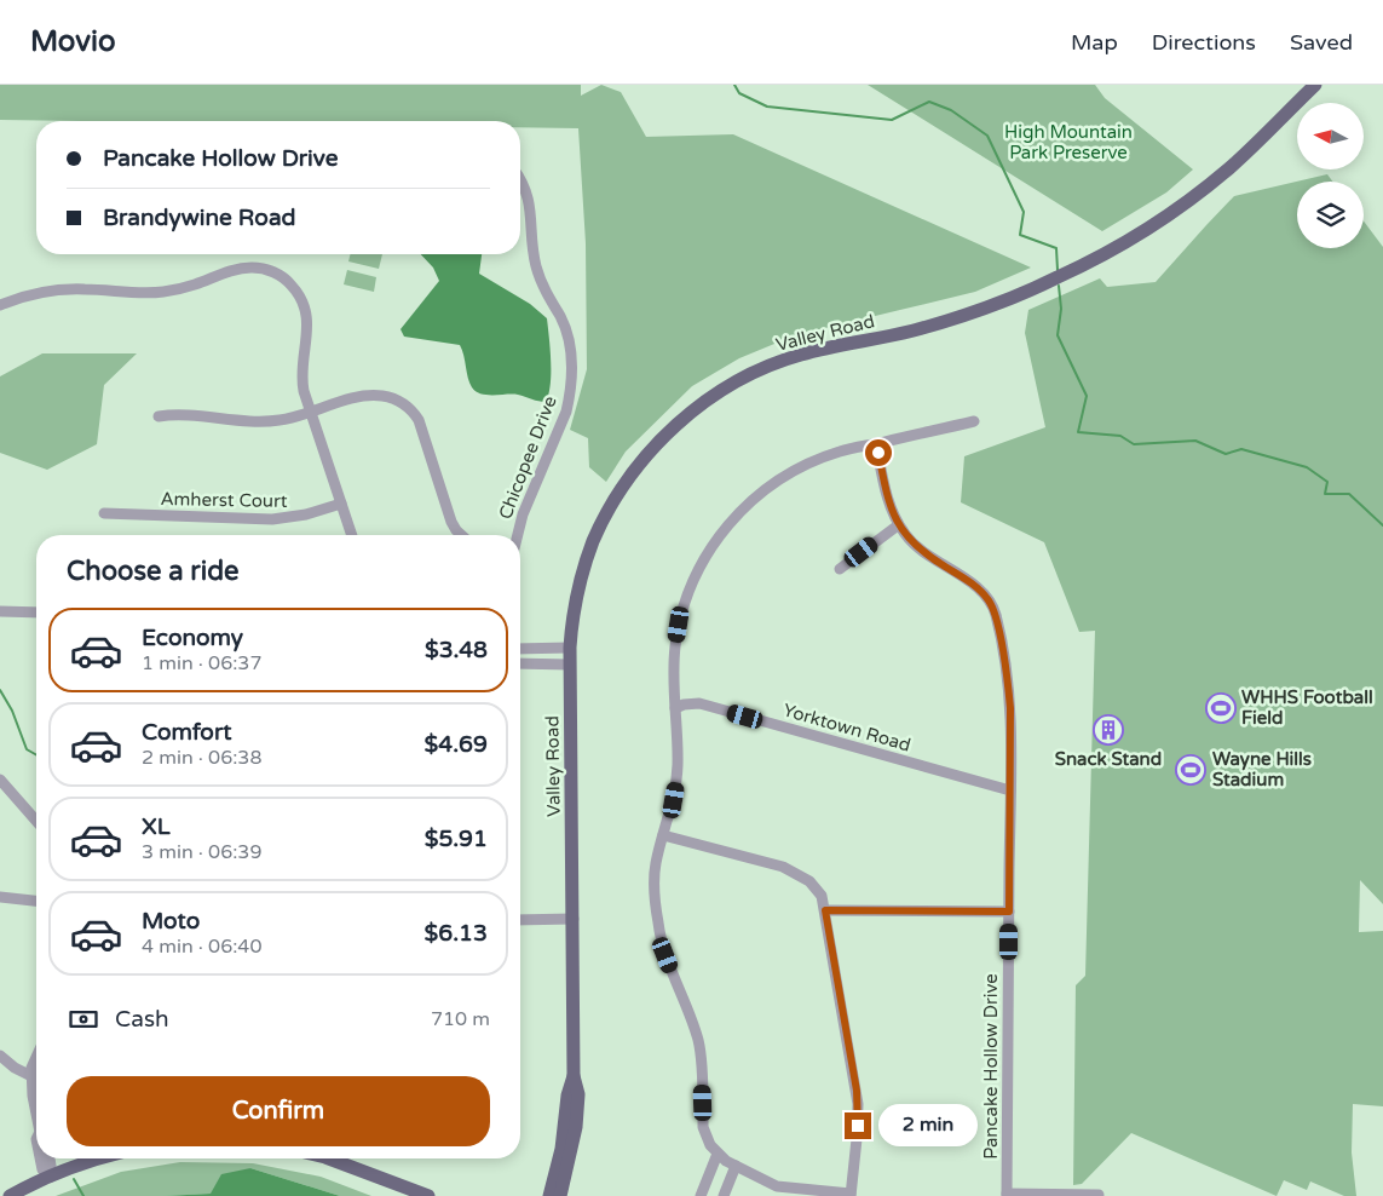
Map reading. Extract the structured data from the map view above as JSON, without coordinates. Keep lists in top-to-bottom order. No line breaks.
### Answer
{"streets":{"main road":["Valley Road"],"street":["Chicopee Drive","Amherst Court","Yorktown Road","Pancake Hollow Drive"]},"crossings":[["Yorktown Road","Pancake Hollow Drive"]],"parks":["High Mountain Park Preserve"],"places":{"sports":["WHHS Football Field","Wayne Hills Stadium"],"building":["Snack Stand"]},"north":"left","page":{"header":"Movio","nav":["Map","Directions","Saved"],"banner":["Pancake Hollow Drive","Brandywine Road"],"heading":"Choose a ride","list":[{"name":"Economy","note":"1 min · 06:37","value":"$3.48"},{"name":"Comfort","note":"2 min · 06:38","value":"$4.69"},{"name":"XL","note":"3 min · 06:39","value":"$5.91"},{"name":"Moto","note":"4 min · 06:40","value":"$6.13"}],"pay":["Cash","710 m"],"buttons":"Confirm","bubble":"2 min"}}
